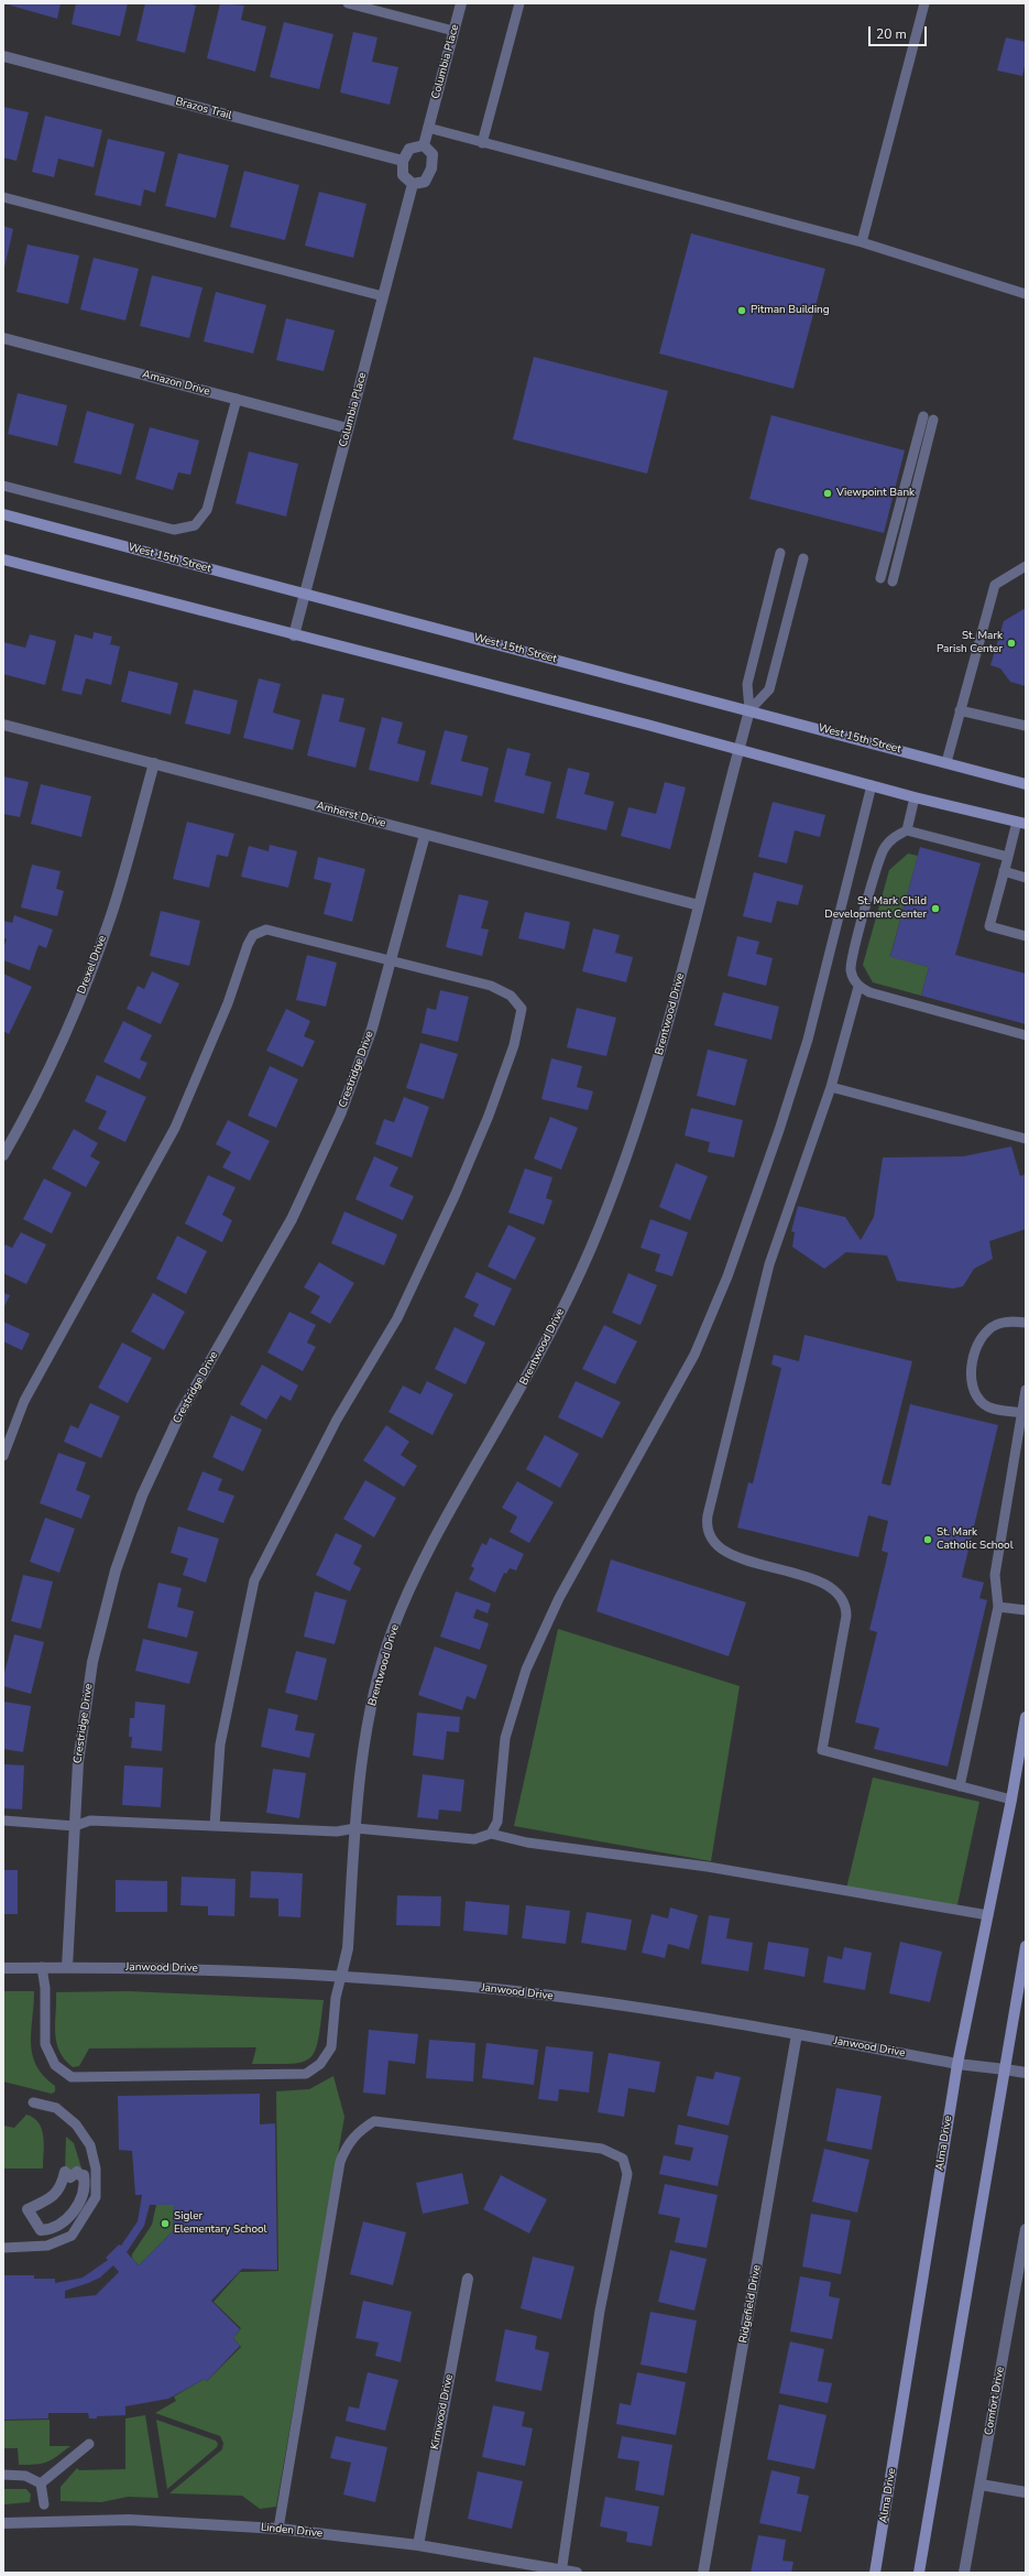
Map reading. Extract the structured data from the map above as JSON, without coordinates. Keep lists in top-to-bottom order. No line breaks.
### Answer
{"streets":{"main road":["West 15th Street","Alma Drive"],"street":["Columbia Place","Brazos Trail","Amazon Drive","Amherst Drive","Drexel Drive","Brentwood Drive","Crestridge Drive","Janwood Drive","Ridgefield Drive","Comfort Drive","Kirnwood Drive","Linden Drive"]},"crossings":[["Columbia Place","Brazos Trail"],["Columbia Place","Amazon Drive"],["Columbia Place","West 15th Street"],["West 15th Street","Brentwood Drive"],["Amherst Drive","Drexel Drive"],["Amherst Drive","Brentwood Drive"],["Amherst Drive","Crestridge Drive"],["Brentwood Drive","Janwood Drive"],["Crestridge Drive","Janwood Drive"],["Janwood Drive","Alma Drive"],["Janwood Drive","Ridgefield Drive"],["Kirnwood Drive","Linden Drive"]],"places":["Pitman Building","Viewpoint Bank","St. Mark Parish Center","St. Mark Child Development Center","St. Mark Catholic School","Sigler Elementary School"],"scale_bar":"20 m"}
